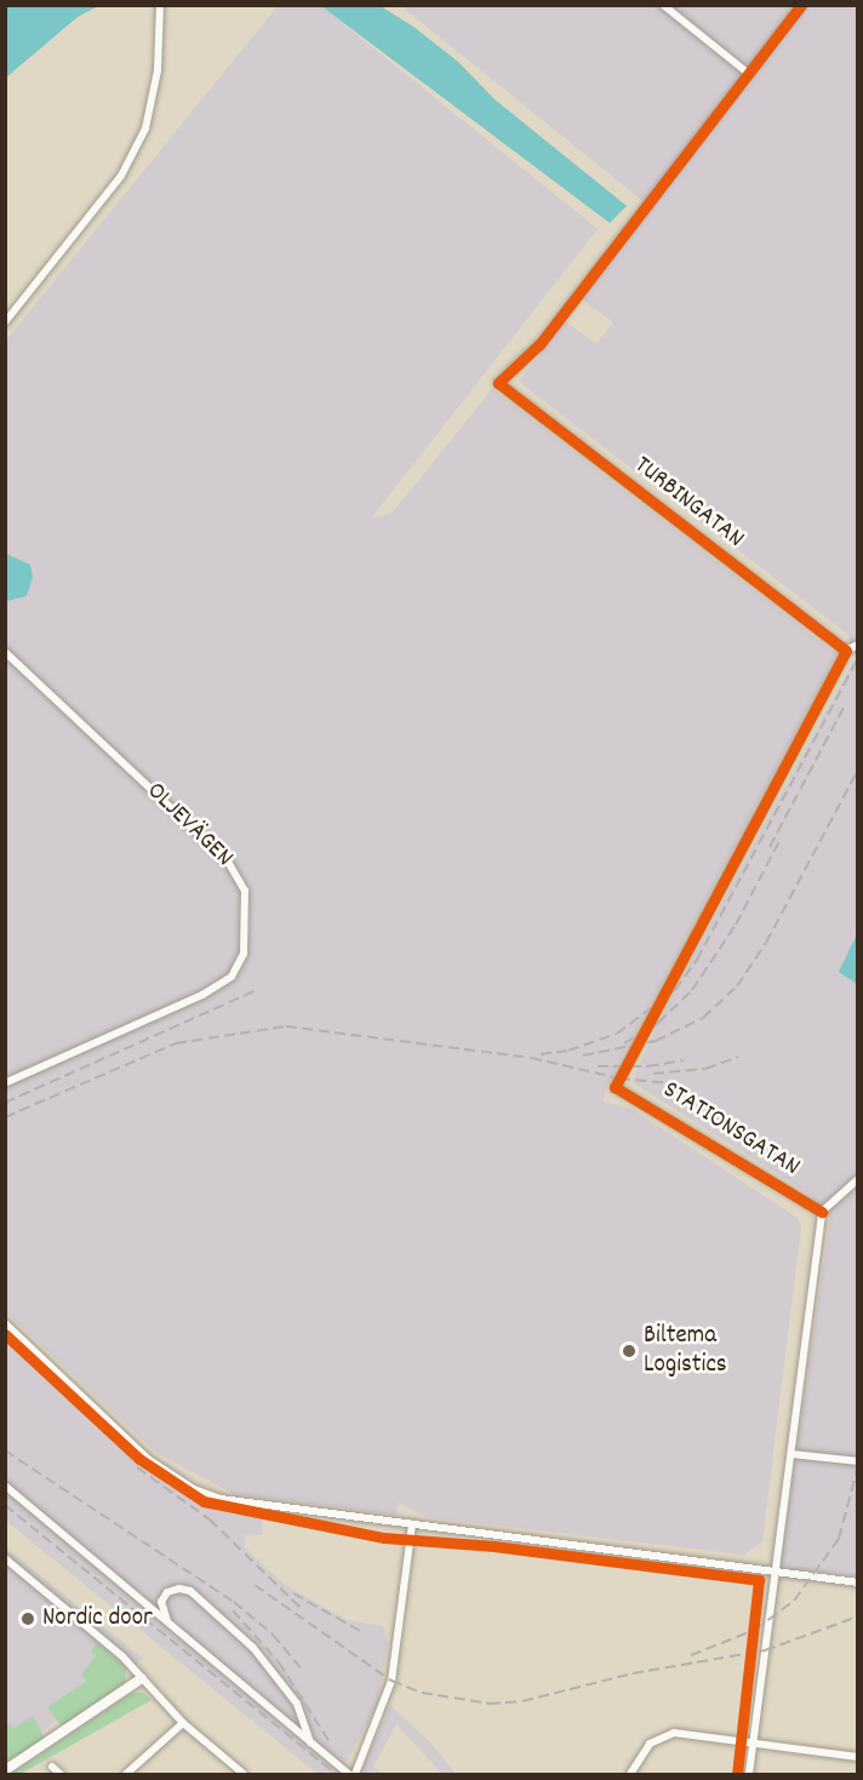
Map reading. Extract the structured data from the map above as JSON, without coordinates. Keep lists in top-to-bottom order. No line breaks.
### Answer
{"streets":{"street":["TURBINGATAN","OLJEVÄGEN","STATIONSGATAN"]},"crossings":[["TURBINGATAN","STATIONSGATAN"]],"places":["Biltema Logistics","Nordic door"]}
